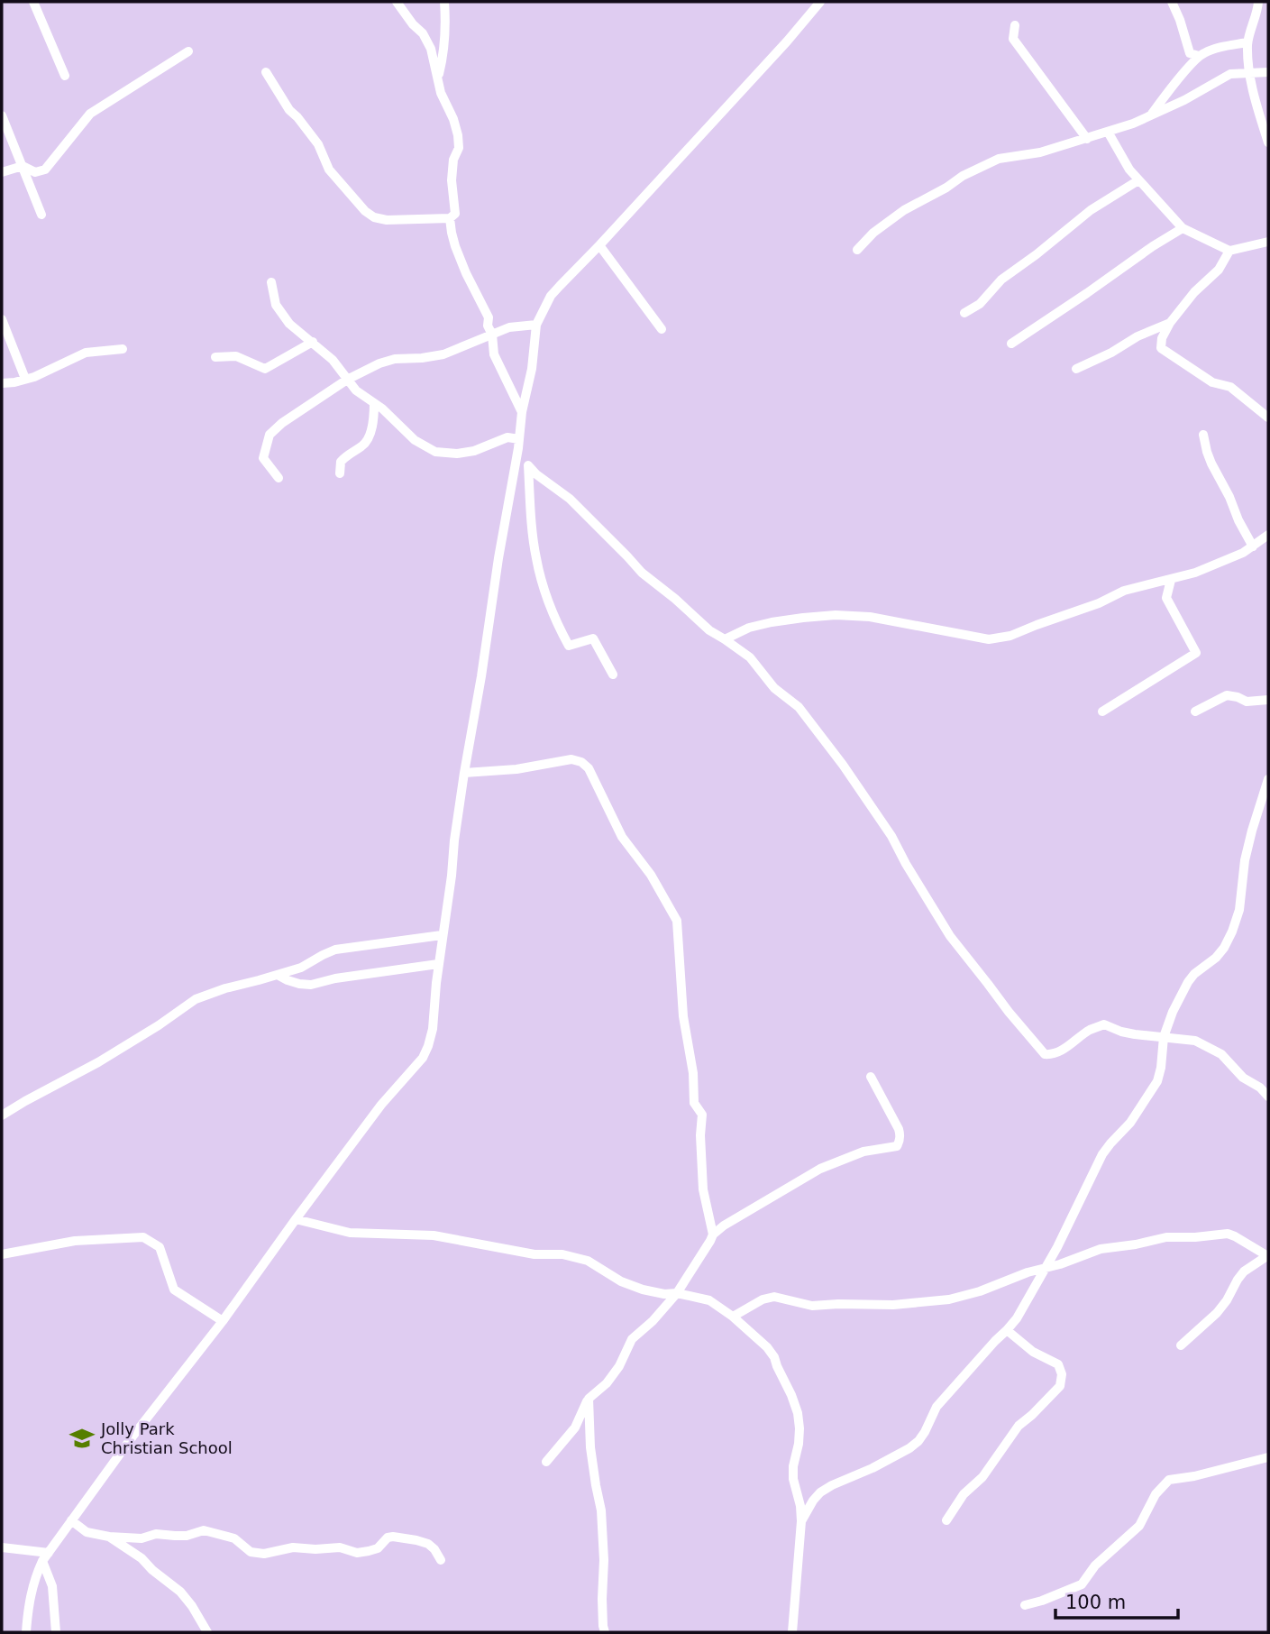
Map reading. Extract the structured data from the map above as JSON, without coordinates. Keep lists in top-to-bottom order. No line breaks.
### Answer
{"places":{"school or university":["Jolly Park Christian School"]},"scale_bar":"100 m"}
